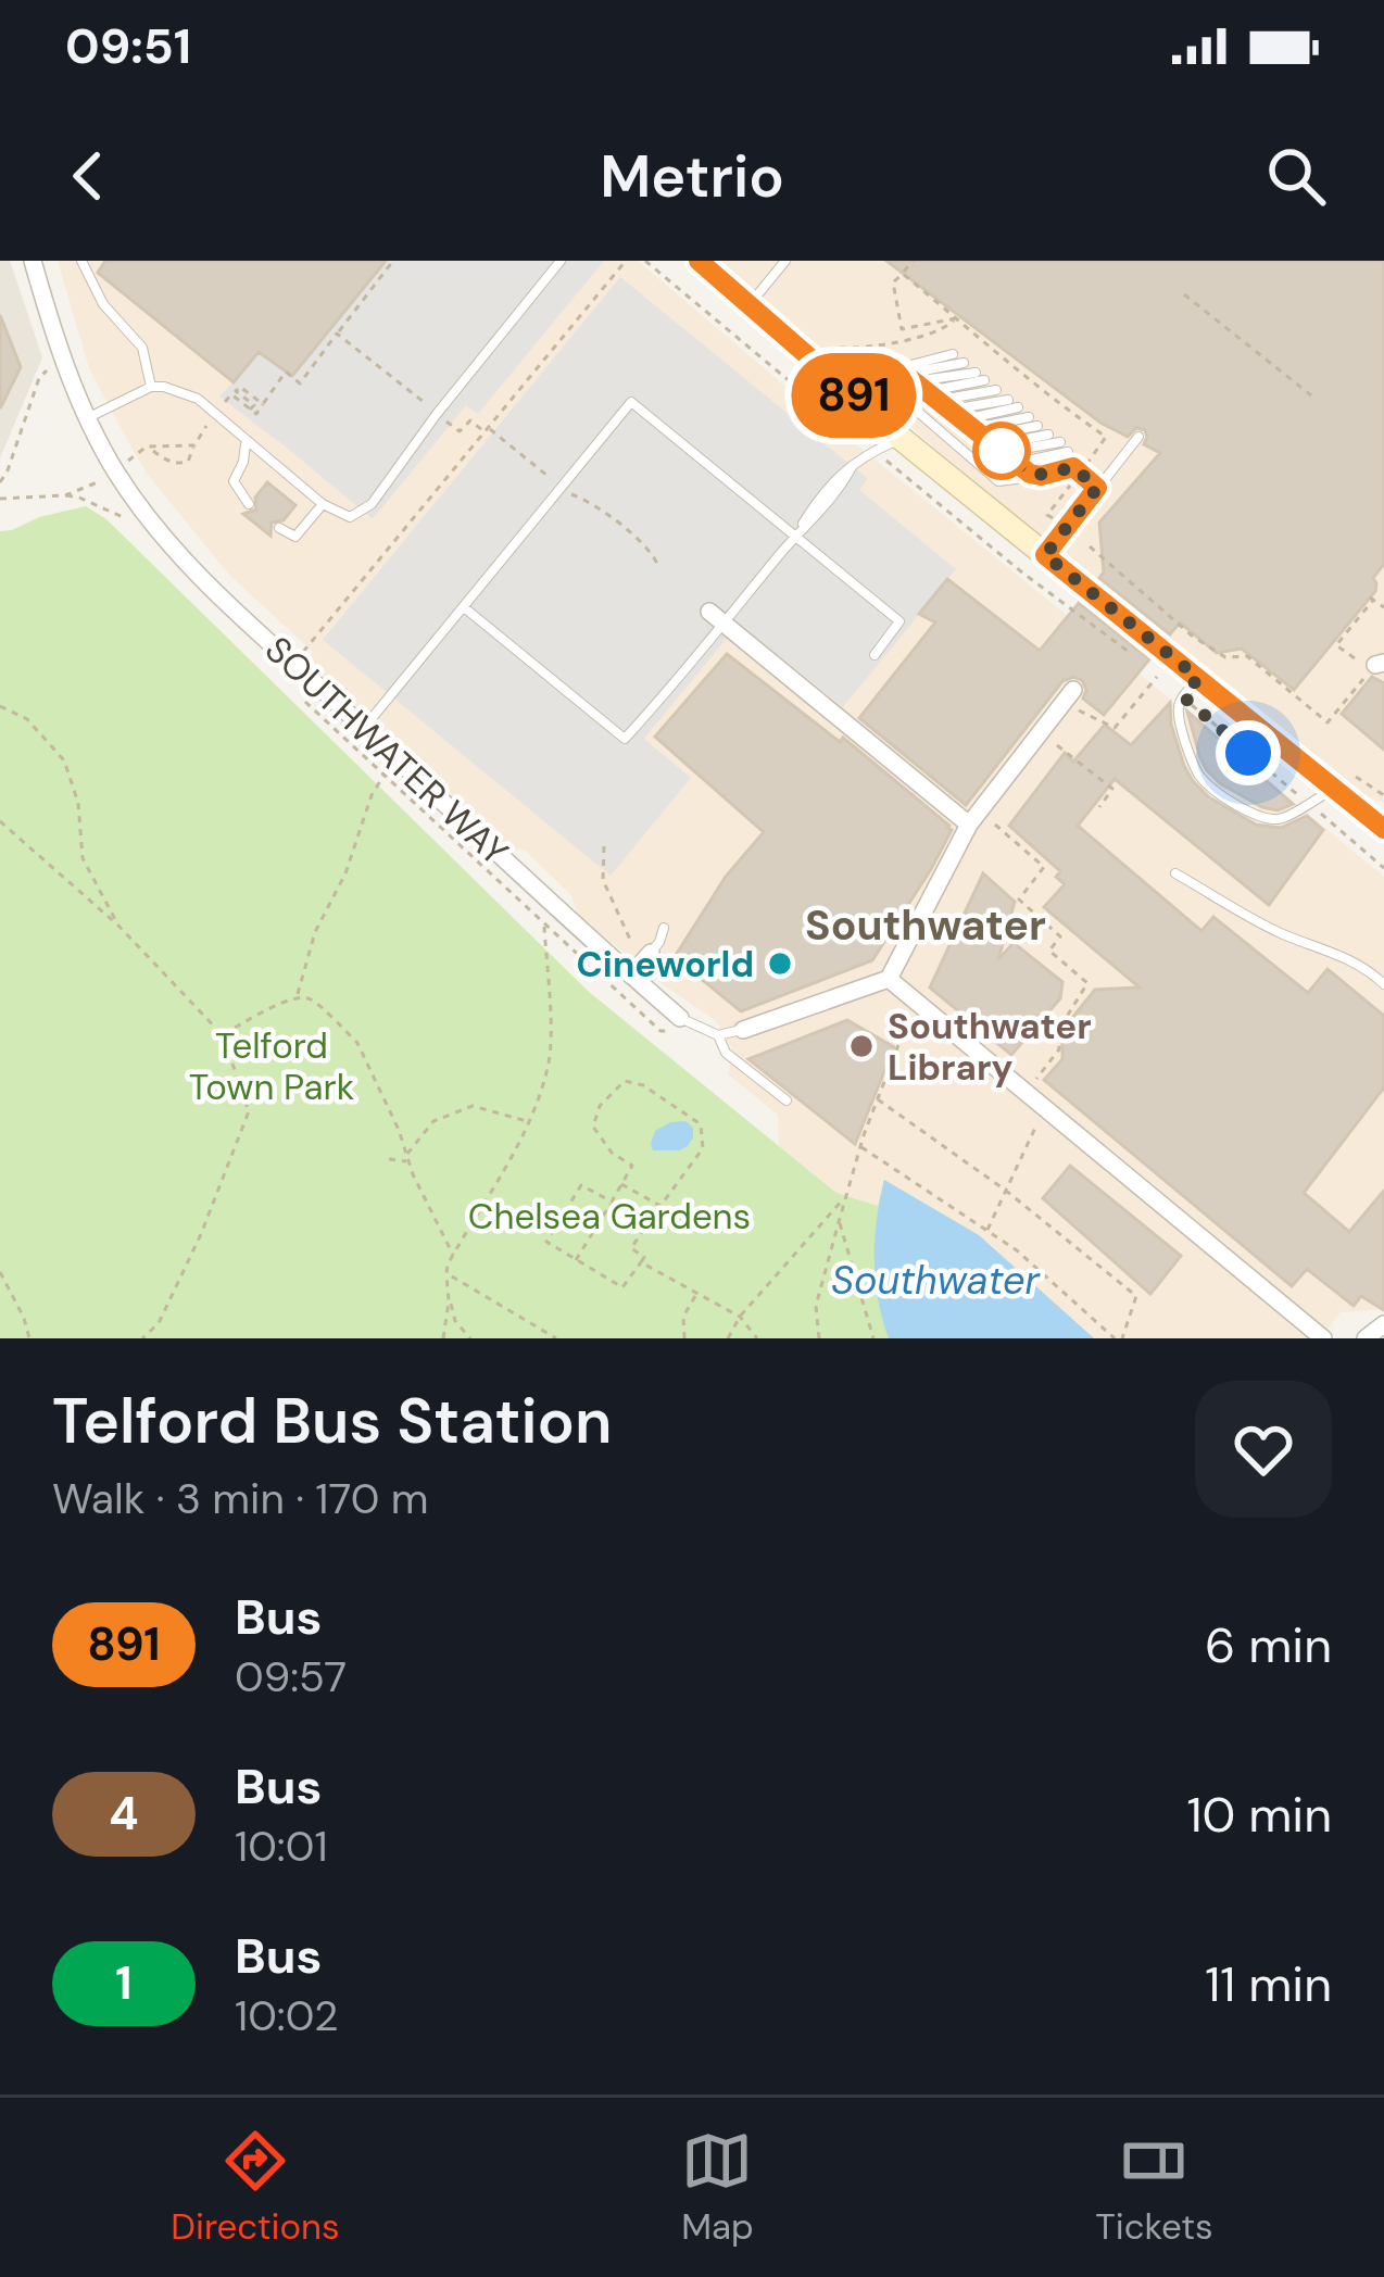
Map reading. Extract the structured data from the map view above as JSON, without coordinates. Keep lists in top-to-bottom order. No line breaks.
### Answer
{"streets":{"street":["SOUTHWATER WAY"]},"districts":["Southwater"],"water":["Southwater"],"parks":["Telford Town Park","Chelsea Gardens"],"places":["Cineworld","Southwater Library"],"lines":["bus line 891"],"page":{"status":"09:51","header":"Metrio","on_map":"891","heading":["Telford Bus Station","Walk · 3 min · 170 m"],"list":[{"mark":"891","name":"Bus","note":"09:57","value":"6 min"},{"mark":"4","name":"Bus","note":"10:01","value":"10 min"},{"mark":"1","name":"Bus","note":"10:02","value":"11 min"}],"tabs":["Directions","Map","Tickets"]}}
